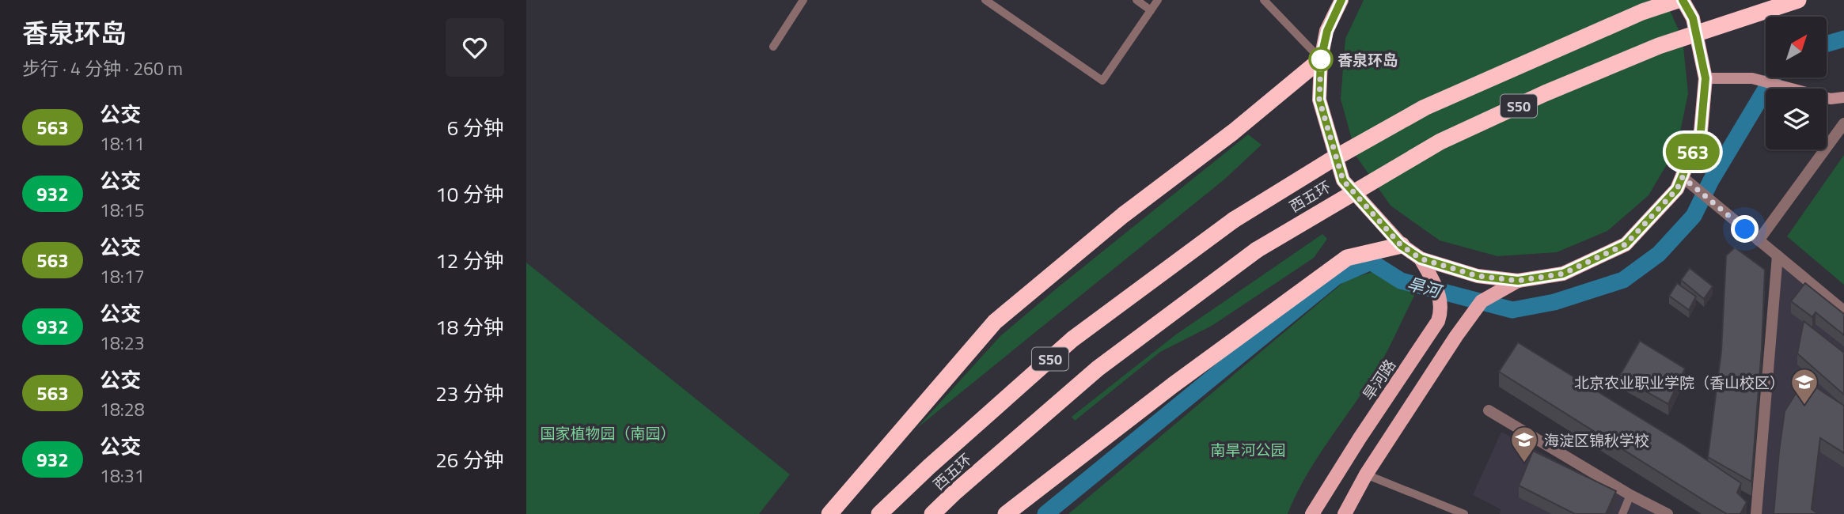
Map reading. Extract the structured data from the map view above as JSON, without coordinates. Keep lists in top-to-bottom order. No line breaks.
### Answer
{"streets":{"highway":["S50","西五环"],"main road":["旱河路"]},"water":["旱河"],"parks":["国家植物园（南园）","南旱河公园"],"places":{"other":["香泉环岛"],"school or university":["北京农业职业学院（香山校区）","海淀区锦秋学校"]},"lines":["bus line 563"],"north":"top right","page":{"heading":["香泉环岛","步行 · 4 分钟 · 260 m"],"on_map":"563","list":[{"mark":"563","name":"公交","note":"18:11","value":"6 分钟"},{"mark":"932","name":"公交","note":"18:15","value":"10 分钟"},{"mark":"563","name":"公交","note":"18:17","value":"12 分钟"},{"mark":"932","name":"公交","note":"18:23","value":"18 分钟"},{"mark":"563","name":"公交","note":"18:28","value":"23 分钟"},{"mark":"932","name":"公交","note":"18:31","value":"26 分钟"}]}}
